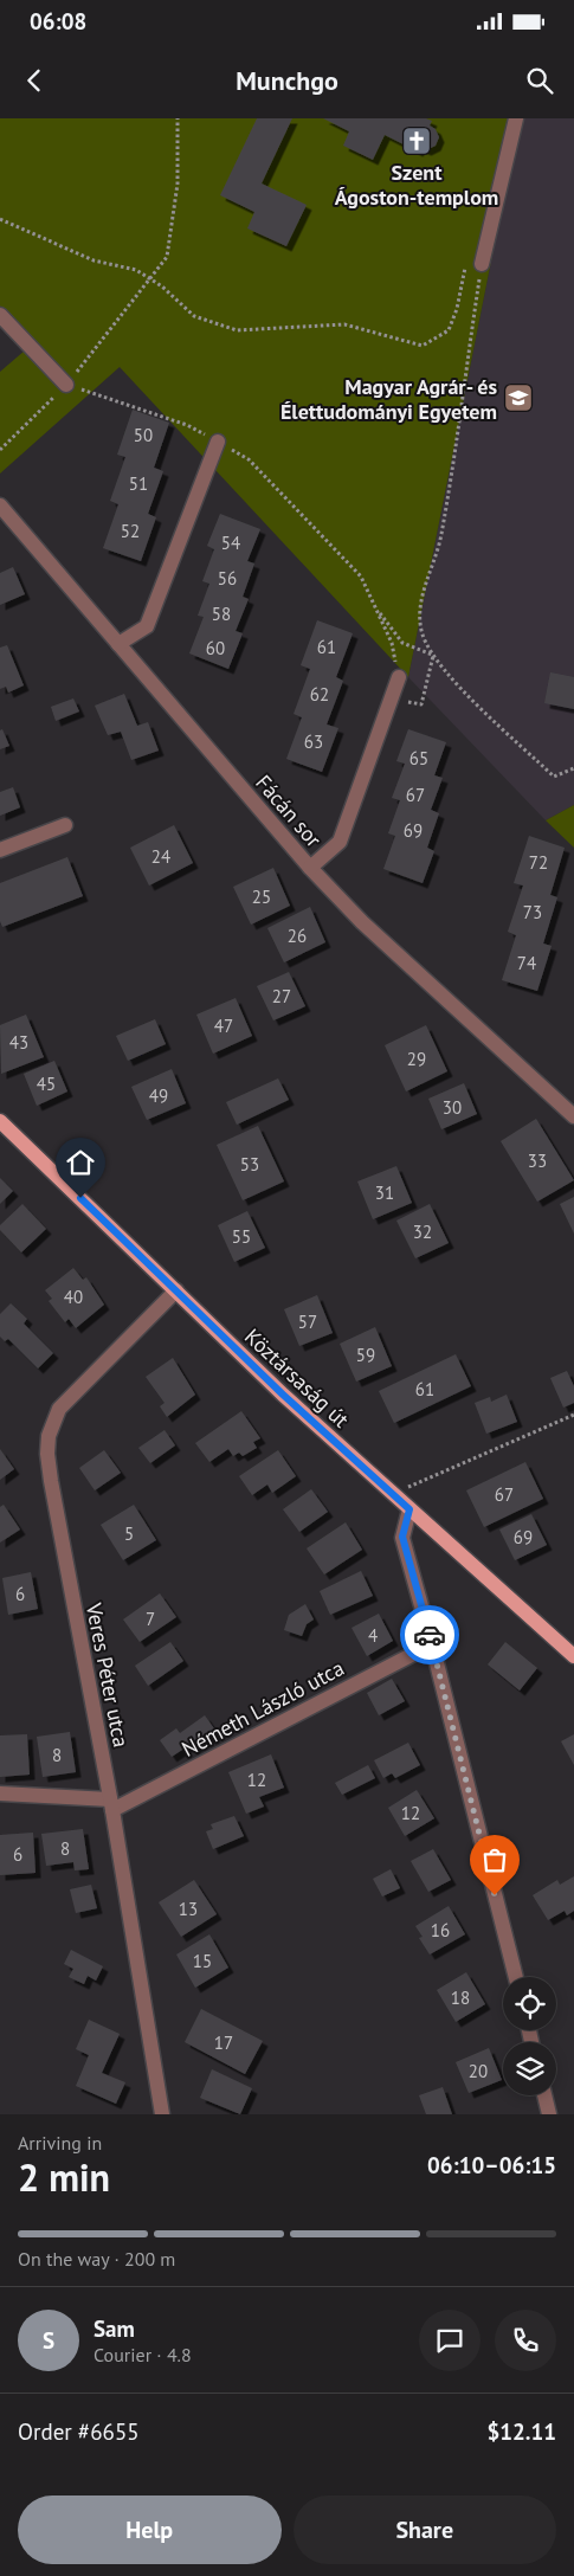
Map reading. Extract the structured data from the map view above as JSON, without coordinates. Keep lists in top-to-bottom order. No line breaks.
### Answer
{"streets":{"main road":["Köztársaság út"],"street":["Fácán sor","Veres Péter utca","Németh László utca"]},"crossings":[["Köztársaság út","Veres Péter utca"],["Veres Péter utca","Németh László utca"]],"places":{"church":["Szent Ágoston-templom"],"school or university":["Magyar Agrár- és Élettudományi Egyetem"]},"house_numbers":["50","51","52","54","56","58","61","60","62","63","65","67","69","24","72","25","73","26","74","27","47","43","29","45","49","30","33","53","31","32","55","40","57","59","61","67","5","69","6","7","4","8","12","12","8","6","13","16","15","18","17","20"],"page":{"status":"06:08","header":"Munchgo","heading":["2 min","Arriving in","06:10–06:15"],"panel":["Sam","Courier · 4.8","Order #6655","$12.11"],"bar":"On the way · 200 m","round":"S","buttons":["Help","Share"]}}
